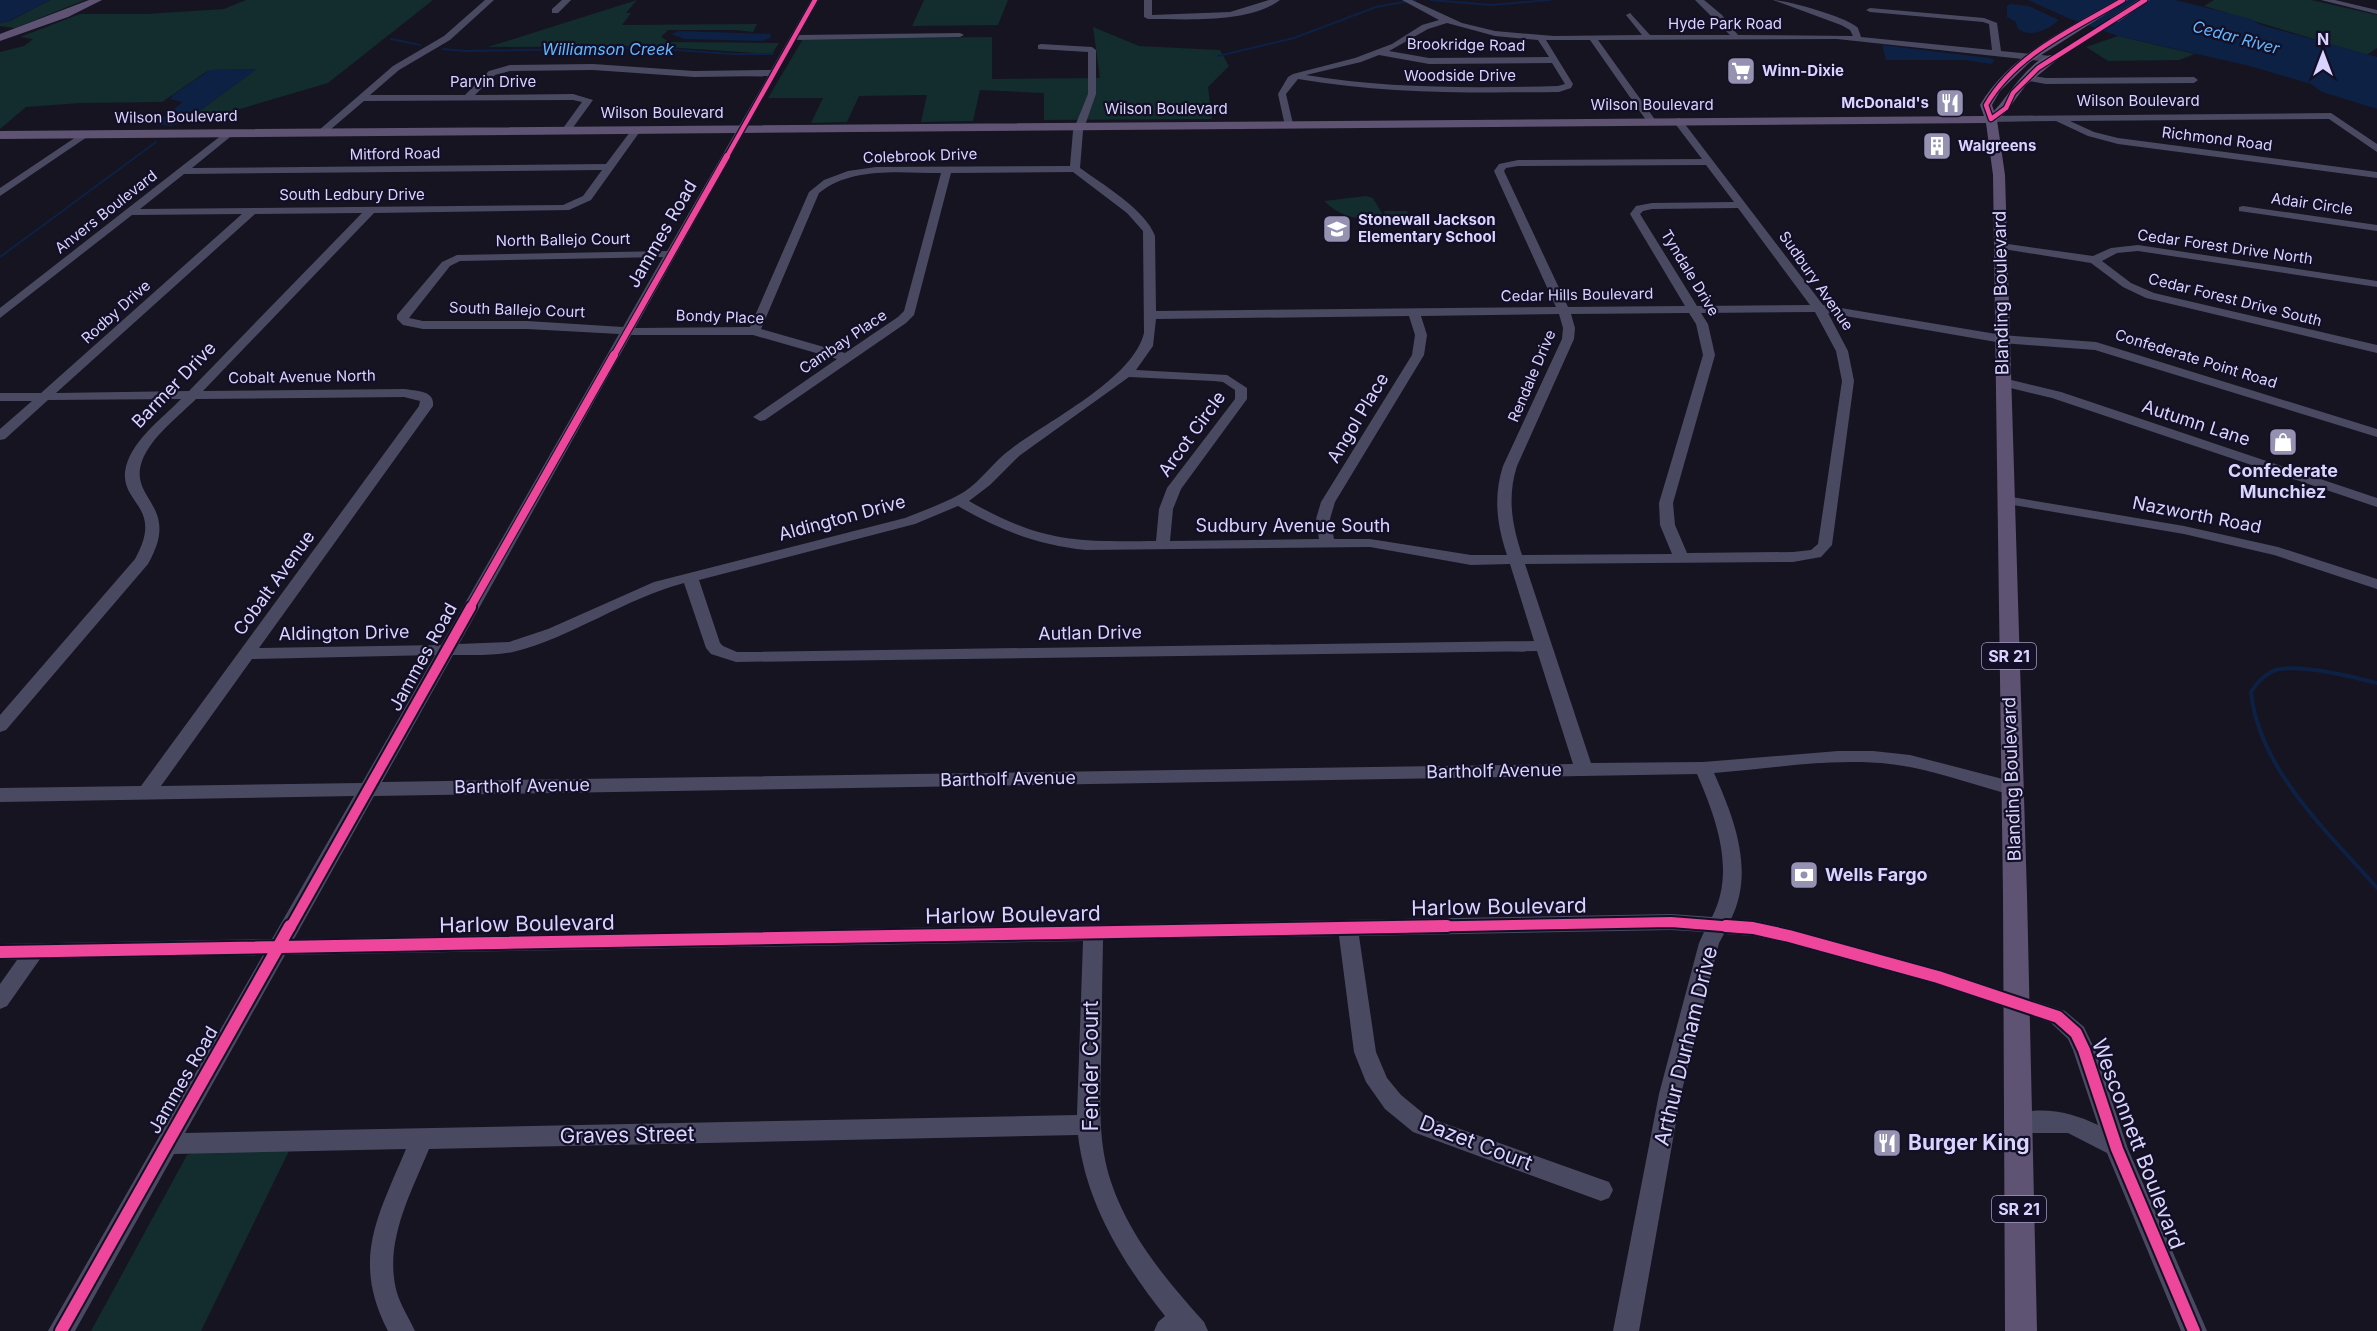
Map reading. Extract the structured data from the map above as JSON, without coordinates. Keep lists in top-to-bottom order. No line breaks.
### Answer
{"streets":{"main road":["Wilson Boulevard","Blanding Boulevard","SR 21"],"street":["Hyde Park Road","Brookridge Road","Woodside Drive","Parvin Drive","Richmond Road","Mitford Road","Colebrook Drive","South Ledbury Drive","Adair Circle","Anvers Boulevard","Jammes Road","North Ballejo Court","Cedar Forest Drive North","Tyndale Drive","Sudbury Avenue","Cedar Hills Boulevard","Cedar Forest Drive South","South Ballejo Court","Rodby Drive","Bondy Place","Cambay Place","Confederate Point Road","Rendale Drive","Cobalt Avenue North","Barmer Drive","Angol Place","Autumn Lane","Arcot Circle","Nazworth Road","Aldington Drive","Sudbury Avenue South","Cobalt Avenue","Autlan Drive","Bartholf Avenue","Harlow Boulevard","Arthur Durham Drive","Fender Court","Graves Street","Dazet Court","Wesconnett Boulevard"]},"crossings":[["Hyde Park Road","Woodside Drive"],["Hyde Park Road","Blanding Boulevard"],["Brookridge Road","Woodside Drive"],["Parvin Drive","Wilson Boulevard"],["Wilson Boulevard","Richmond Road"],["Wilson Boulevard","Anvers Boulevard"],["Wilson Boulevard","Jammes Road"],["Wilson Boulevard","Sudbury Avenue"],["Wilson Boulevard","Blanding Boulevard"],["Mitford Road","South Ledbury Drive"],["Mitford Road","Anvers Boulevard"],["Colebrook Drive","Bondy Place"],["Colebrook Drive","Cambay Place"],["Colebrook Drive","Aldington Drive"],["South Ledbury Drive","Anvers Boulevard"],["South Ledbury Drive","Rodby Drive"],["South Ledbury Drive","Barmer Drive"],["Jammes Road","North Ballejo Court"],["Jammes Road","South Ballejo Court"],["Jammes Road","Bondy Place"],["Jammes Road","Aldington Drive"],["Jammes Road","Bartholf Avenue"],["Jammes Road","Harlow Boulevard"],["Jammes Road","Graves Street"],["North Ballejo Court","South Ballejo Court"],["Cedar Forest Drive North","Cedar Forest Drive South"],["Tyndale Drive","Sudbury Avenue"],["Tyndale Drive","Cedar Hills Boulevard"],["Tyndale Drive","Sudbury Avenue South"],["Sudbury Avenue","Cedar Hills Boulevard"],["Sudbury Avenue","Rendale Drive"],["Sudbury Avenue","Sudbury Avenue South"],["Blanding Boulevard","Cedar Hills Boulevard"],["Blanding Boulevard","Confederate Point Road"],["Blanding Boulevard","Autumn Lane"],["Blanding Boulevard","Nazworth Road"],["Blanding Boulevard","Bartholf Avenue"],["Blanding Boulevard","Harlow Boulevard"],["Blanding Boulevard","Wesconnett Boulevard"],["Cedar Hills Boulevard","Confederate Point Road"],["Cedar Hills Boulevard","Rendale Drive"],["Cedar Hills Boulevard","Angol Place"],["Cedar Hills Boulevard","Aldington Drive"],["South Ballejo Court","Bondy Place"],["Rodby Drive","Cobalt Avenue North"],["Bondy Place","Cambay Place"],["Rendale Drive","Sudbury Avenue South"],["Rendale Drive","Autlan Drive"],["Rendale Drive","Bartholf Avenue"],["Cobalt Avenue North","Barmer Drive"],["Cobalt Avenue North","Cobalt Avenue"],["Angol Place","Sudbury Avenue South"],["Arcot Circle","Aldington Drive"],["Arcot Circle","Sudbury Avenue South"],["Aldington Drive","Sudbury Avenue South"],["Aldington Drive","Cobalt Avenue"],["Aldington Drive","Autlan Drive"],["Cobalt Avenue","Bartholf Avenue"],["Bartholf Avenue","Arthur Durham Drive"],["Harlow Boulevard","Arthur Durham Drive"],["Harlow Boulevard","Fender Court"],["Harlow Boulevard","Dazet Court"],["Harlow Boulevard","Wesconnett Boulevard"],["Fender Court","Graves Street"]],"water":["Cedar River","Williamson Creek"],"places":{"supermarket":["Winn-Dixie"],"restaurant":["McDonald's","Burger King"],"building":["Walgreens"],"school or university":["Stonewall Jackson Elementary School"],"shop":["Confederate Munchiez"],"bank":["Wells Fargo"]},"north":"top"}
